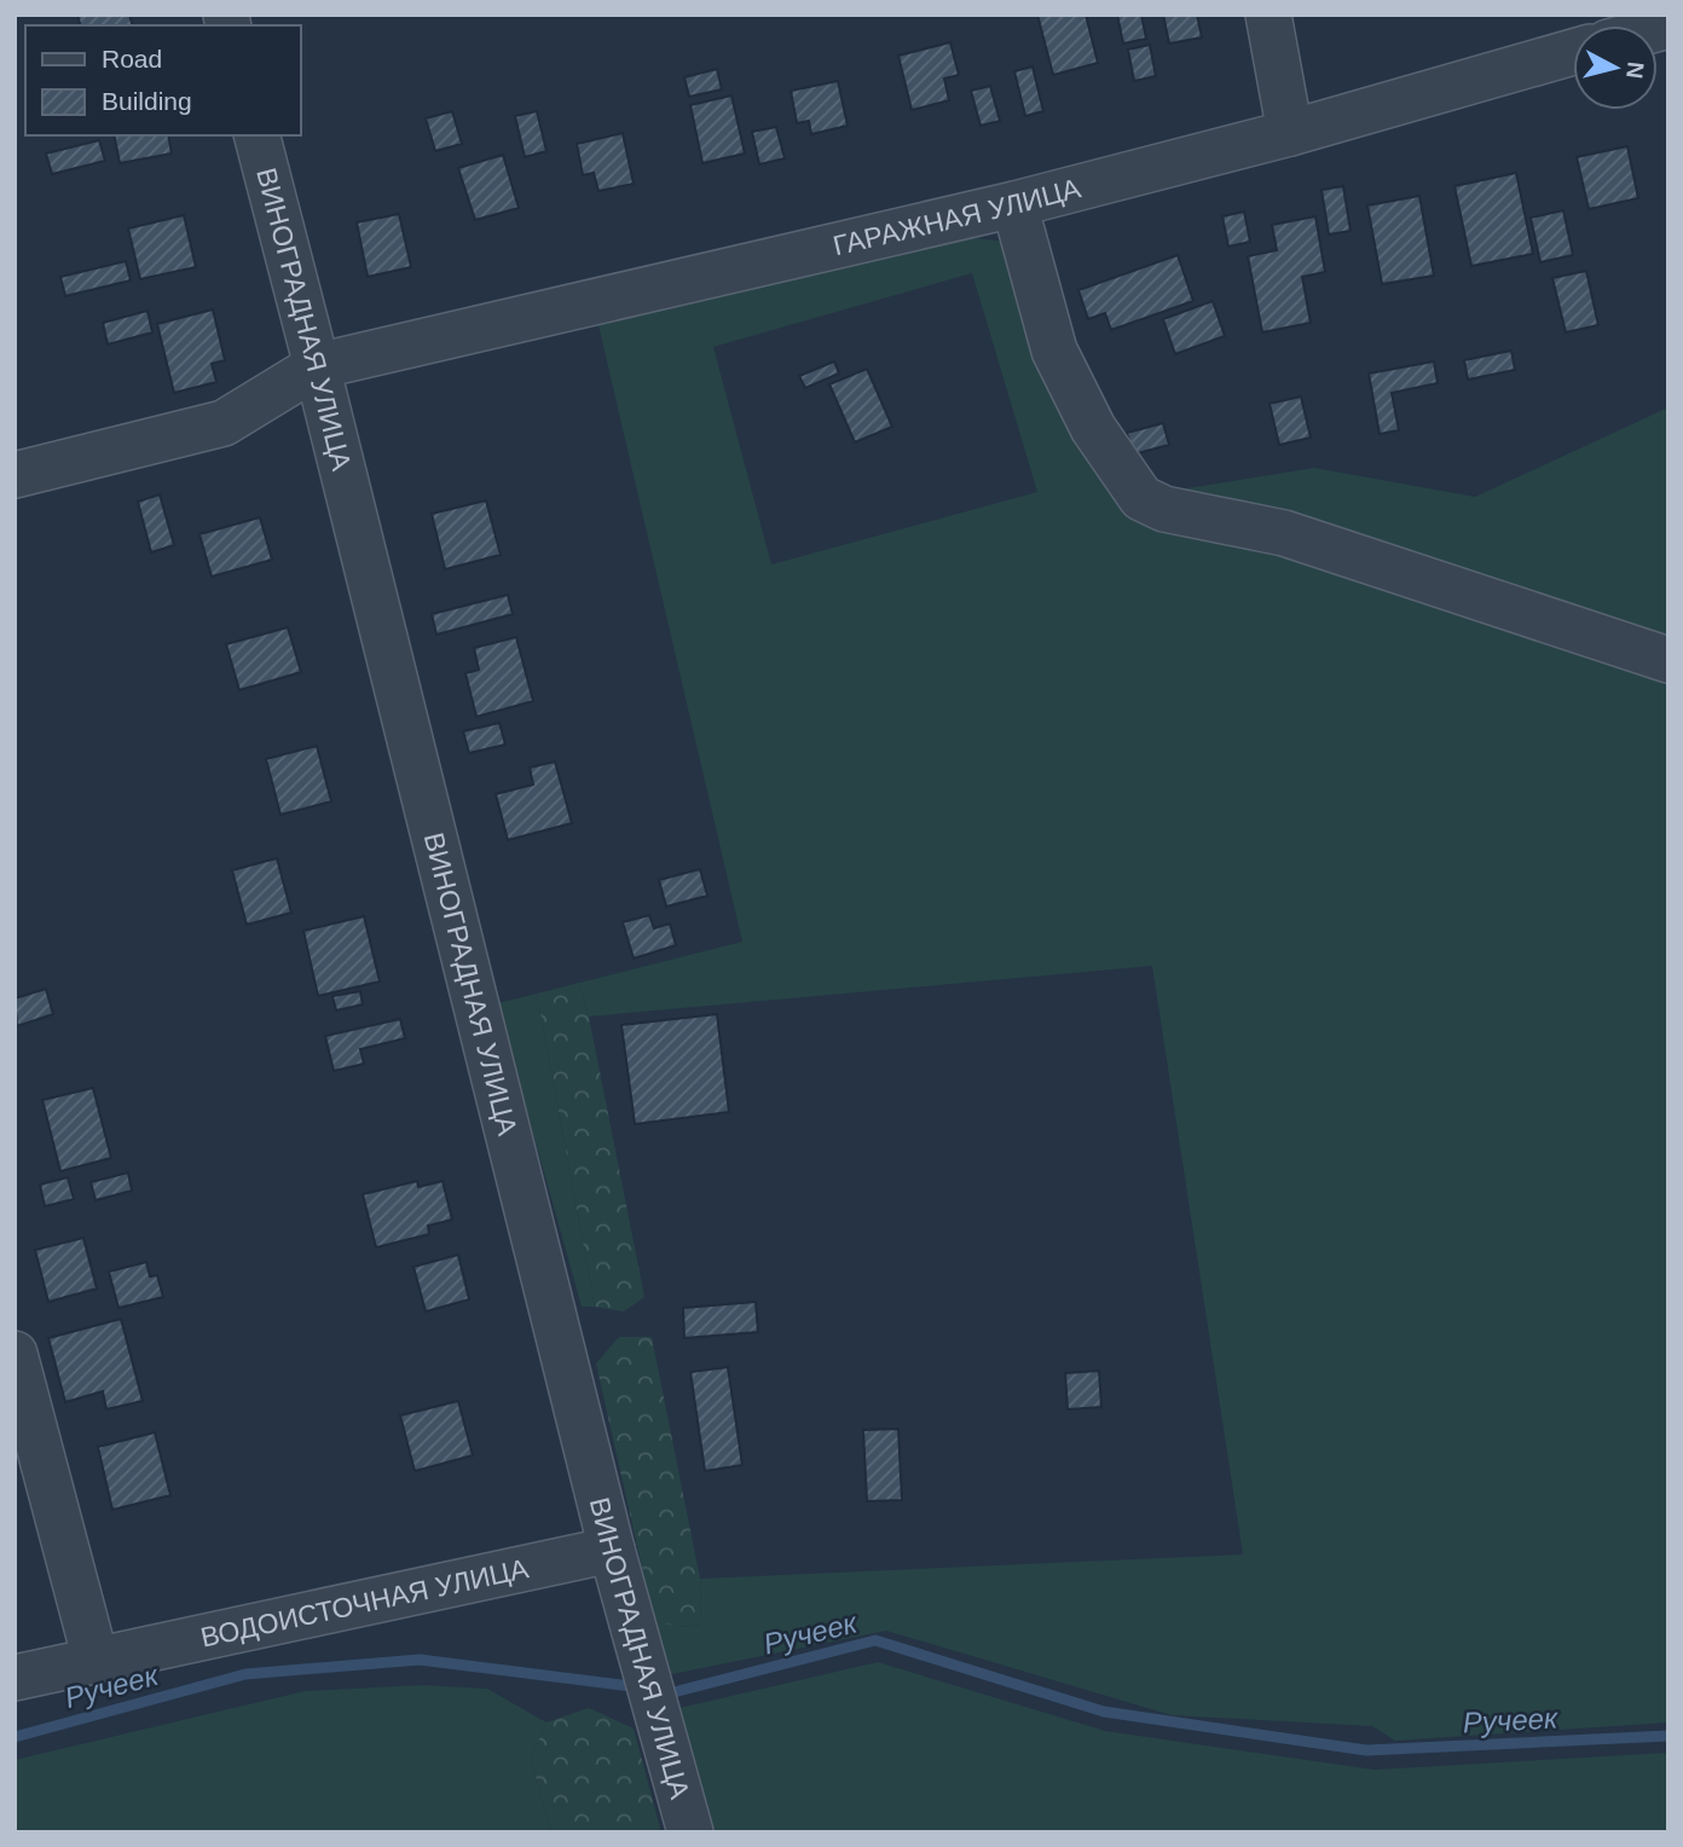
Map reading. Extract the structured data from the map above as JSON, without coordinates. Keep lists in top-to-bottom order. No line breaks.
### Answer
{"streets":{"street":["ГАРАЖНАЯ УЛИЦА","ВИНОГРАДНАЯ УЛИЦА","ВОДОИСТОЧНАЯ УЛИЦА"]},"crossings":[["ГАРАЖНАЯ УЛИЦА","ВИНОГРАДНАЯ УЛИЦА"],["ВИНОГРАДНАЯ УЛИЦА","ВОДОИСТОЧНАЯ УЛИЦА"]],"water":["Ручеек"],"legend":["Road","Building"],"north":"right"}
